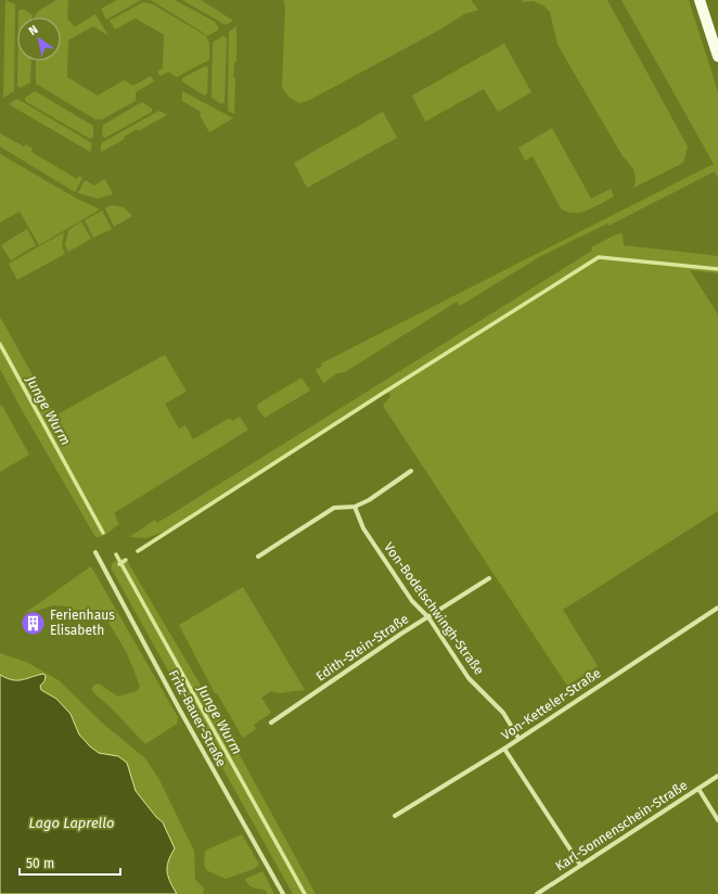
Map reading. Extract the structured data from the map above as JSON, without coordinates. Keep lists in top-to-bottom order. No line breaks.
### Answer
{"streets":{"street":["Von-Bodelschwingh-Straße","Edith-Stein-Straße","Von-Ketteler-Straße","Fritz-Bauer-Straße","Karl-Sonnenschein-Straße"]},"crossings":[["Von-Bodelschwingh-Straße","Edith-Stein-Straße"],["Von-Bodelschwingh-Straße","Von-Ketteler-Straße"]],"water":["Junge Wurm","Lago Laprello"],"places":{"building":["Ferienhaus Elisabeth"]},"scale_bar":"50 m","north":"top left"}
